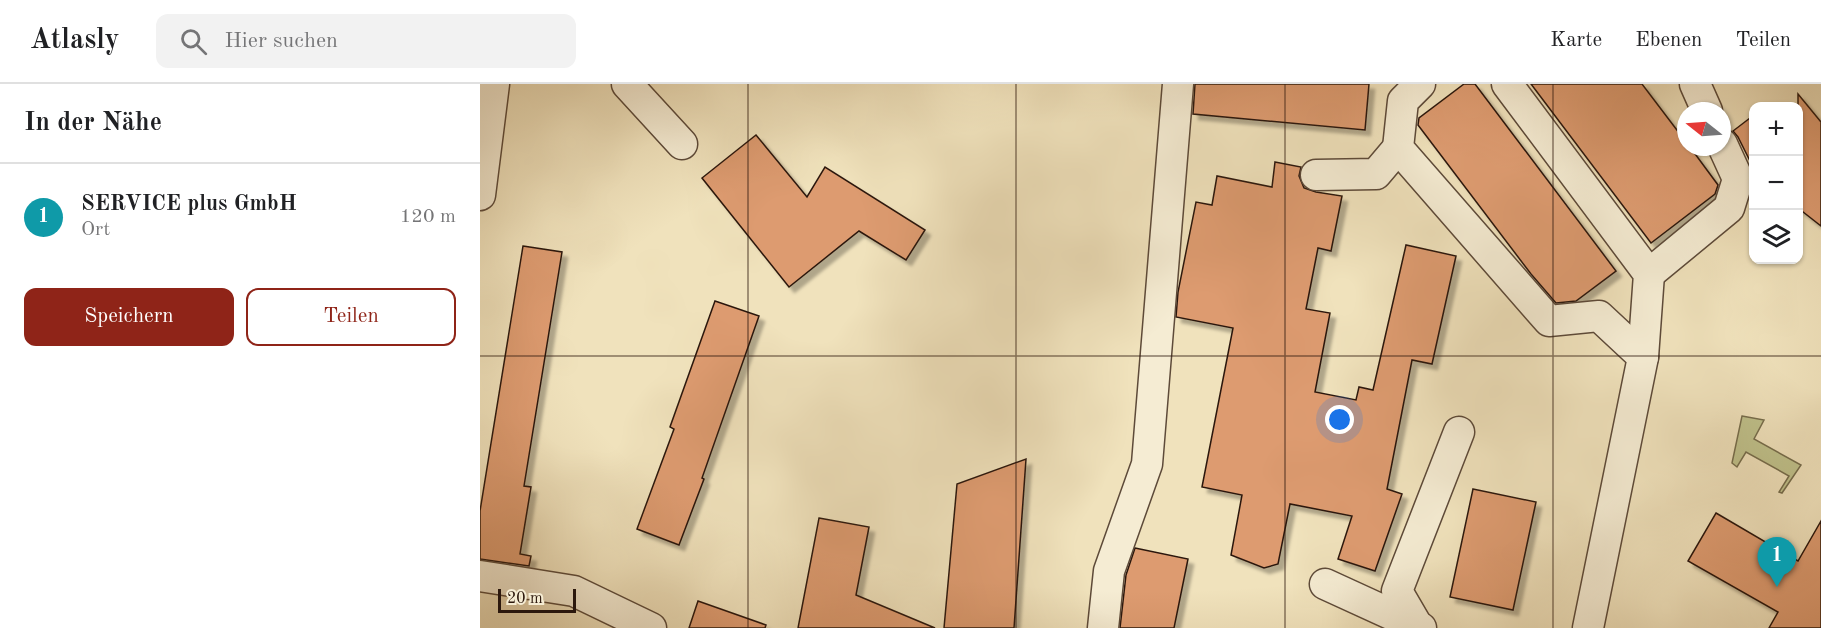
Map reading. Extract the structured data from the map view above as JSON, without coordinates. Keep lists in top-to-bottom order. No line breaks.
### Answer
{"scale_bar":"20 m","north":"left","page":{"header":"Atlasly","search":"Hier suchen","nav":["Karte","Ebenen","Teilen"],"heading":"In der Nähe","map_buttons":["+","−"],"list":[{"mark":"1","name":"SERVICE plus GmbH","note":"Ort","value":"120 m"}],"buttons":["Speichern","Teilen"],"pins":"1","scale":"20 m"}}
